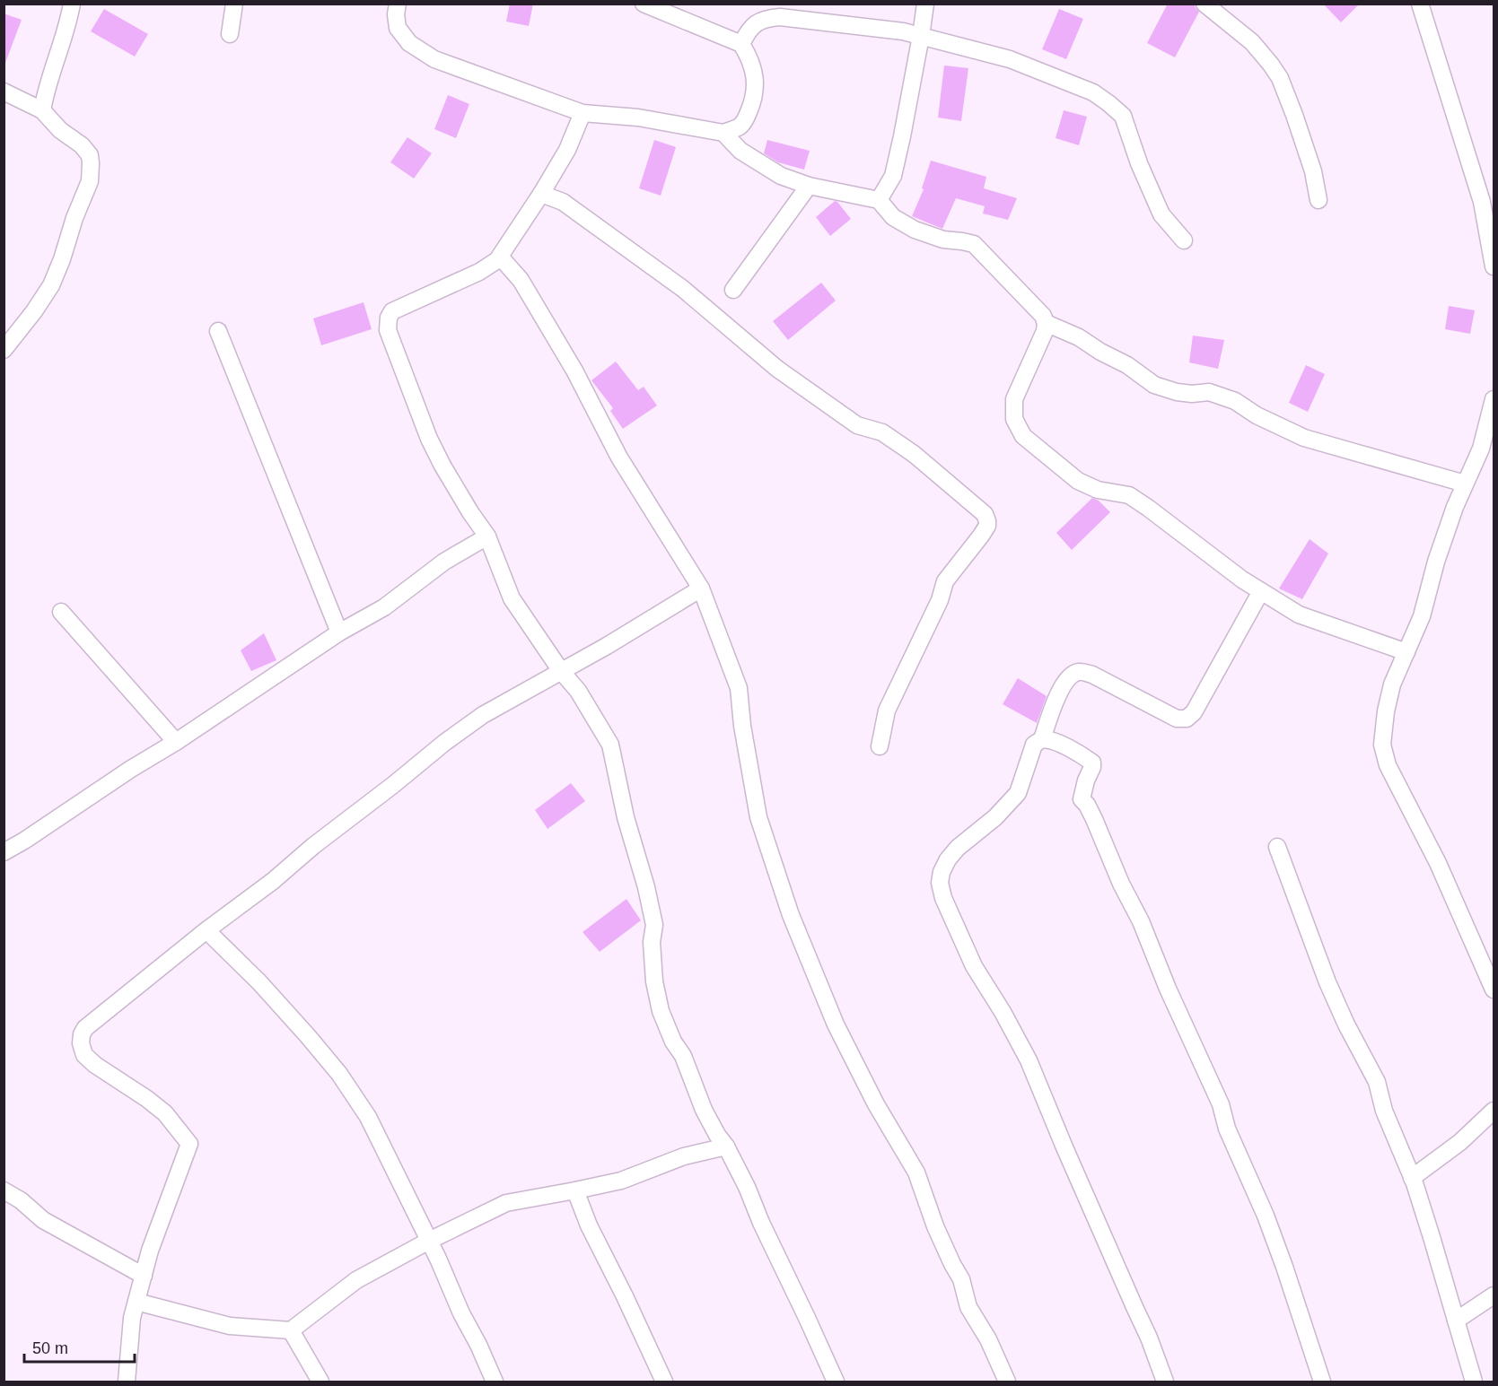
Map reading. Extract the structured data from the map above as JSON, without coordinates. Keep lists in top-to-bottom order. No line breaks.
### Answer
{"scale_bar":"50 m"}
